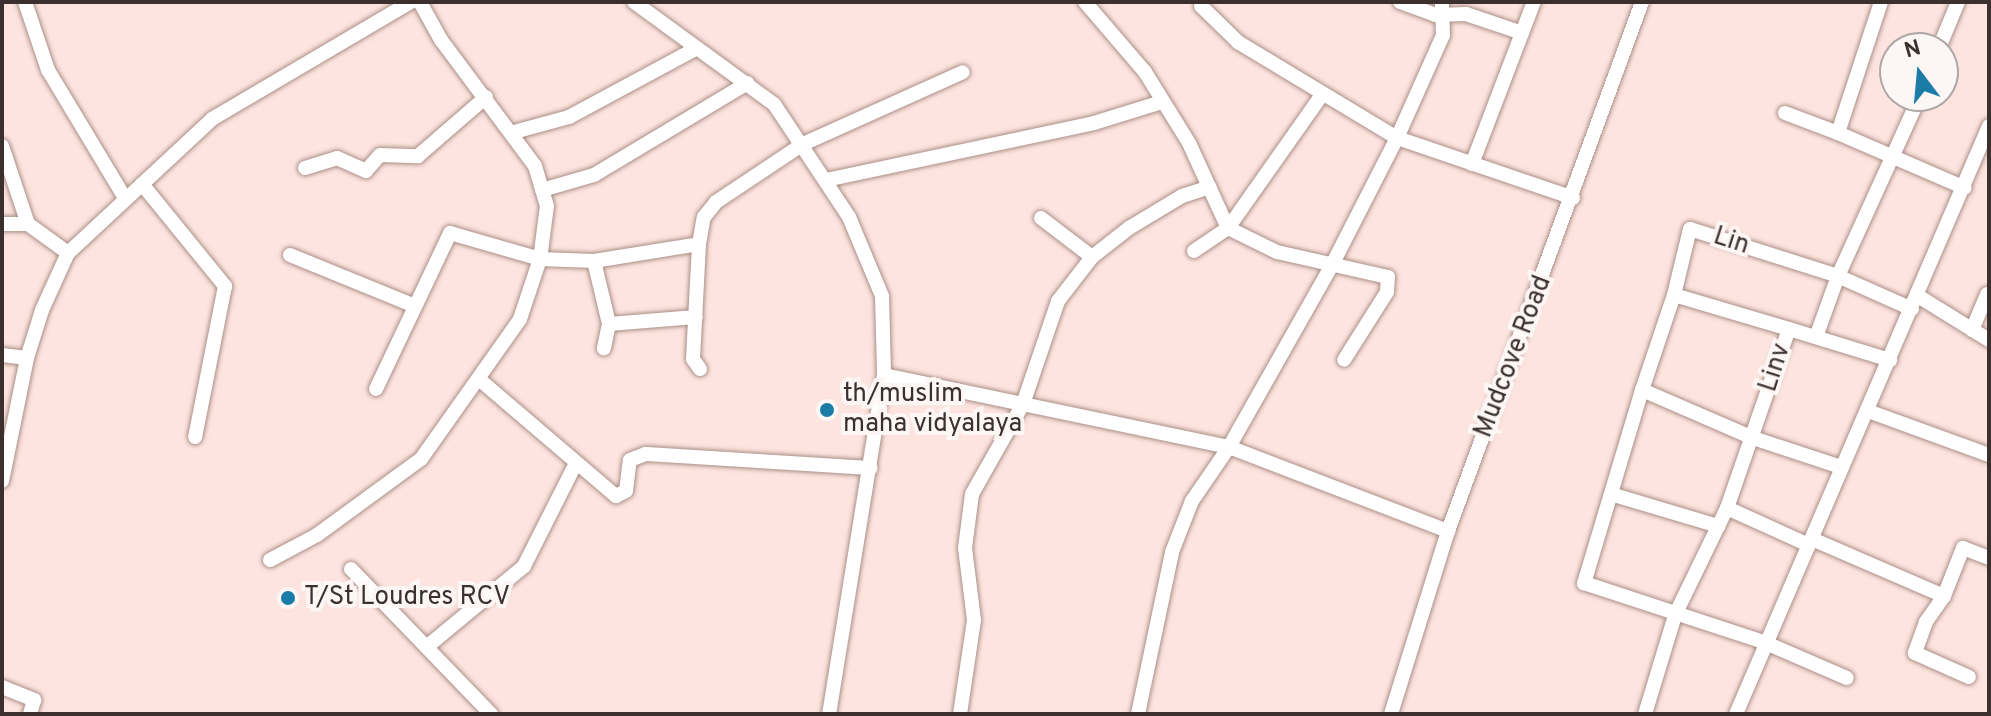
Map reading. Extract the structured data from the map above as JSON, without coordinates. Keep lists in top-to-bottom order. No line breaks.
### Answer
{"streets":{"street":["Lin","Mudcove Road","Linv"]},"places":["th/muslim maha vidyalaya","T/St Loudres RCV"],"north":"top"}
